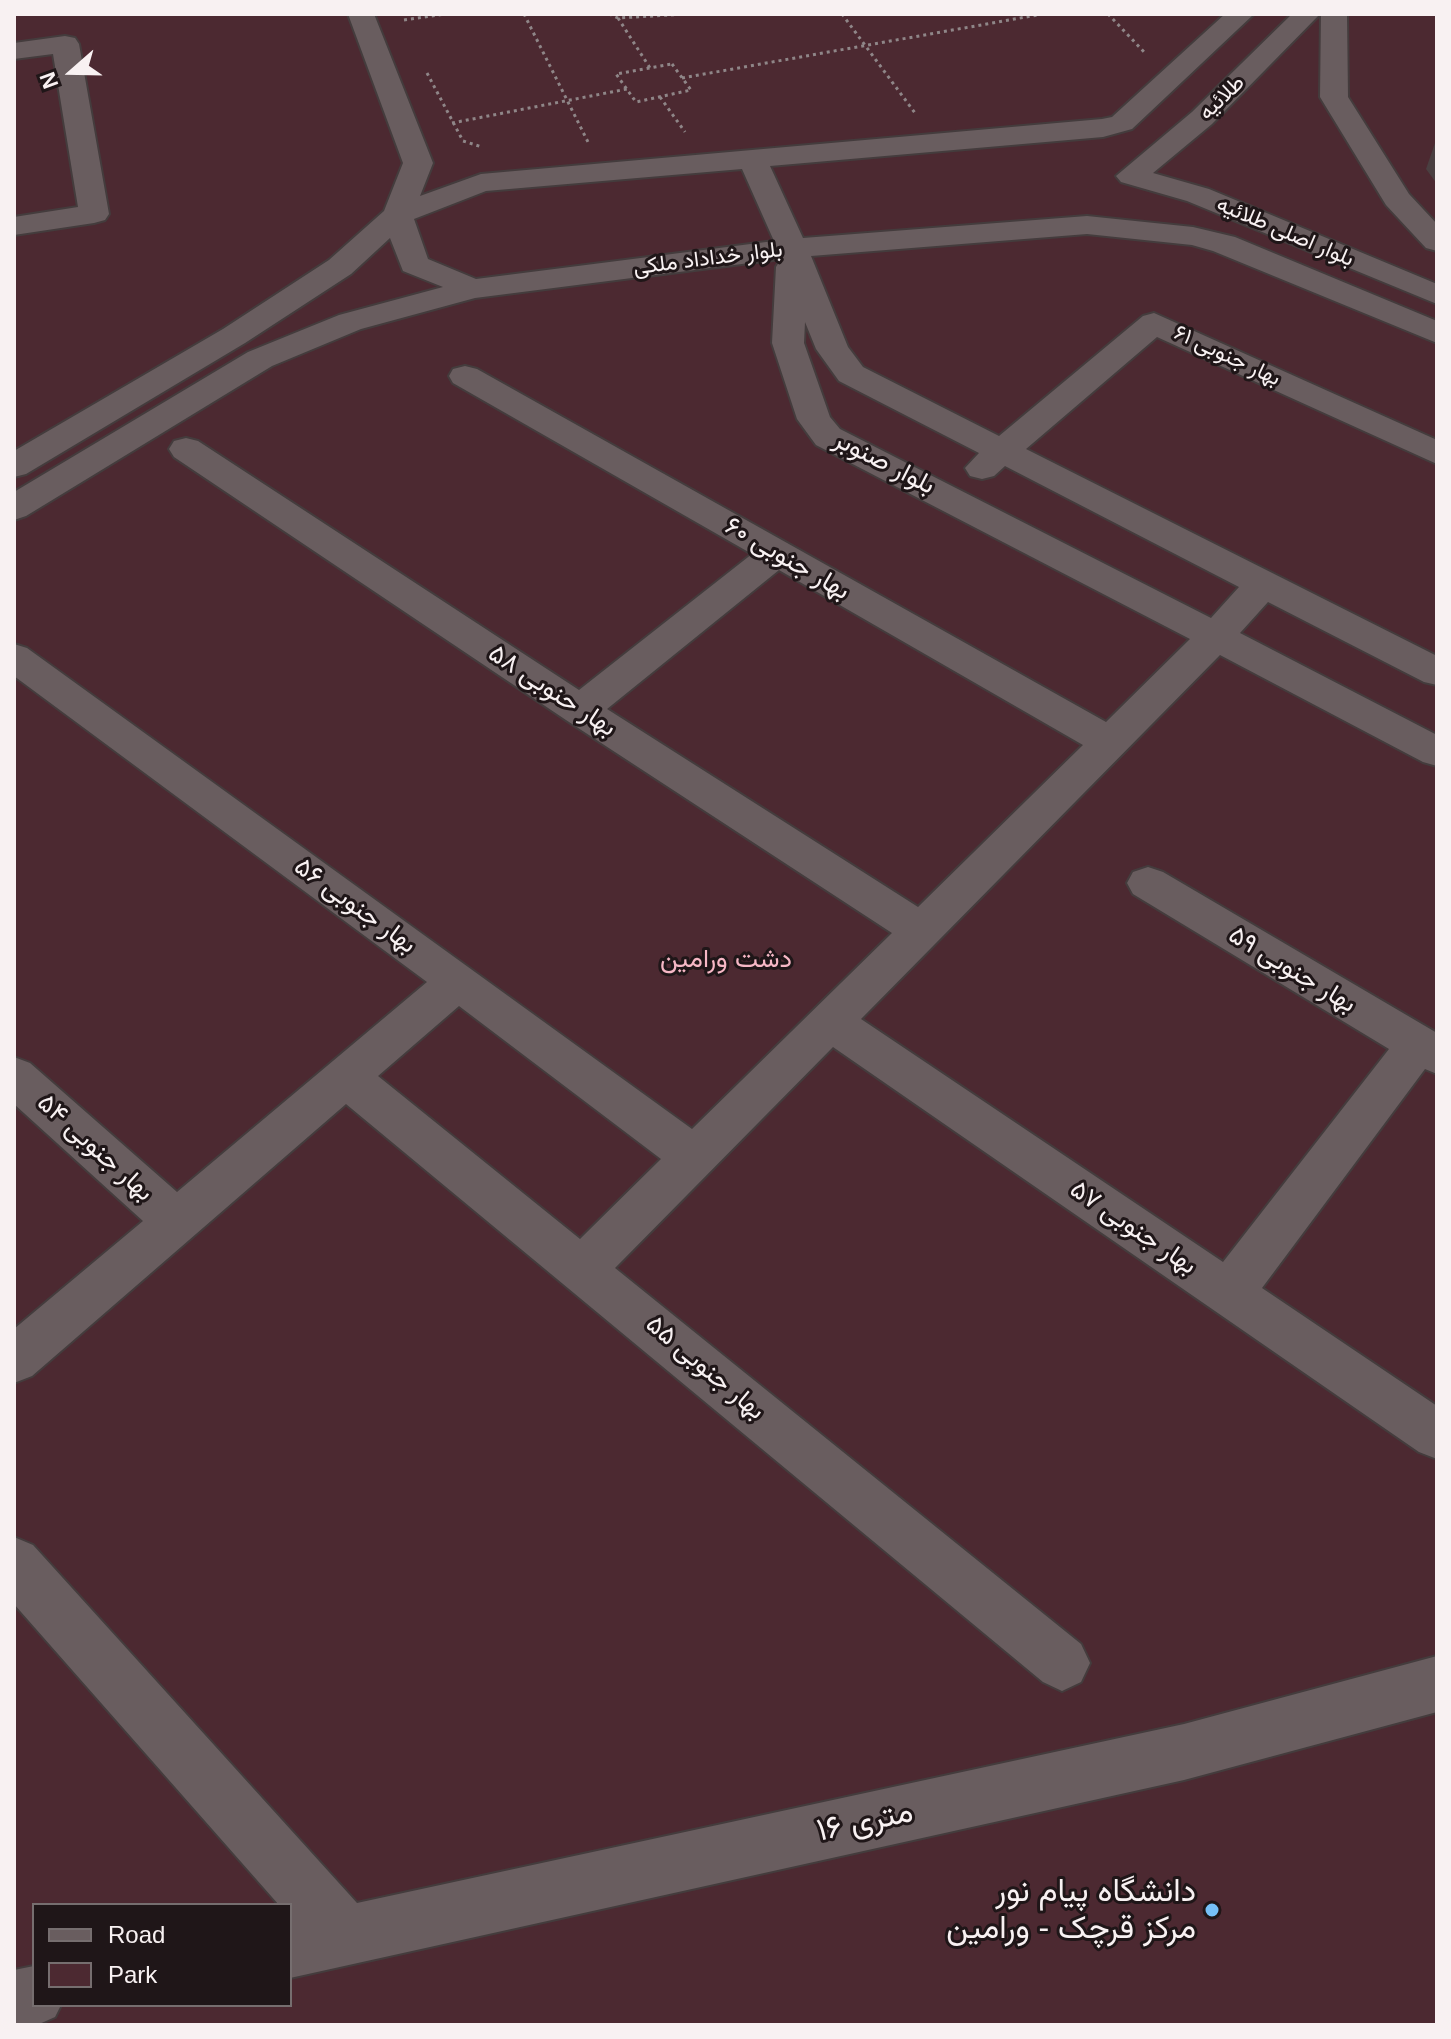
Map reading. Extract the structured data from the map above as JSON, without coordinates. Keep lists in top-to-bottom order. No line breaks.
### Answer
{"streets":{"street":["طلائیه","بلوار اصلی طلائیه","بلوار خداداد ملکی","بهار جنوبی ۶۱","بلوار صنوبر","بهار جنوبی ۶۰","بهار حنوبی ۵۸","بهار جنوبی ۵۶","بهار جنوبی ۵۹","بهار جنوبی ۵۴","بهار جنوبی ۵۷","بهار جنوبی ۵۵","۱۶ متری"]},"crossings":[["طلائیه","بلوار اصلی طلائیه"],["بلوار خداداد ملکی","بلوار صنوبر"]],"parks":["دشت ورامین"],"places":["دانشگاه پیام نور مرکز قرچک - ورامین"],"legend":["Road","Park"],"north":"left"}
